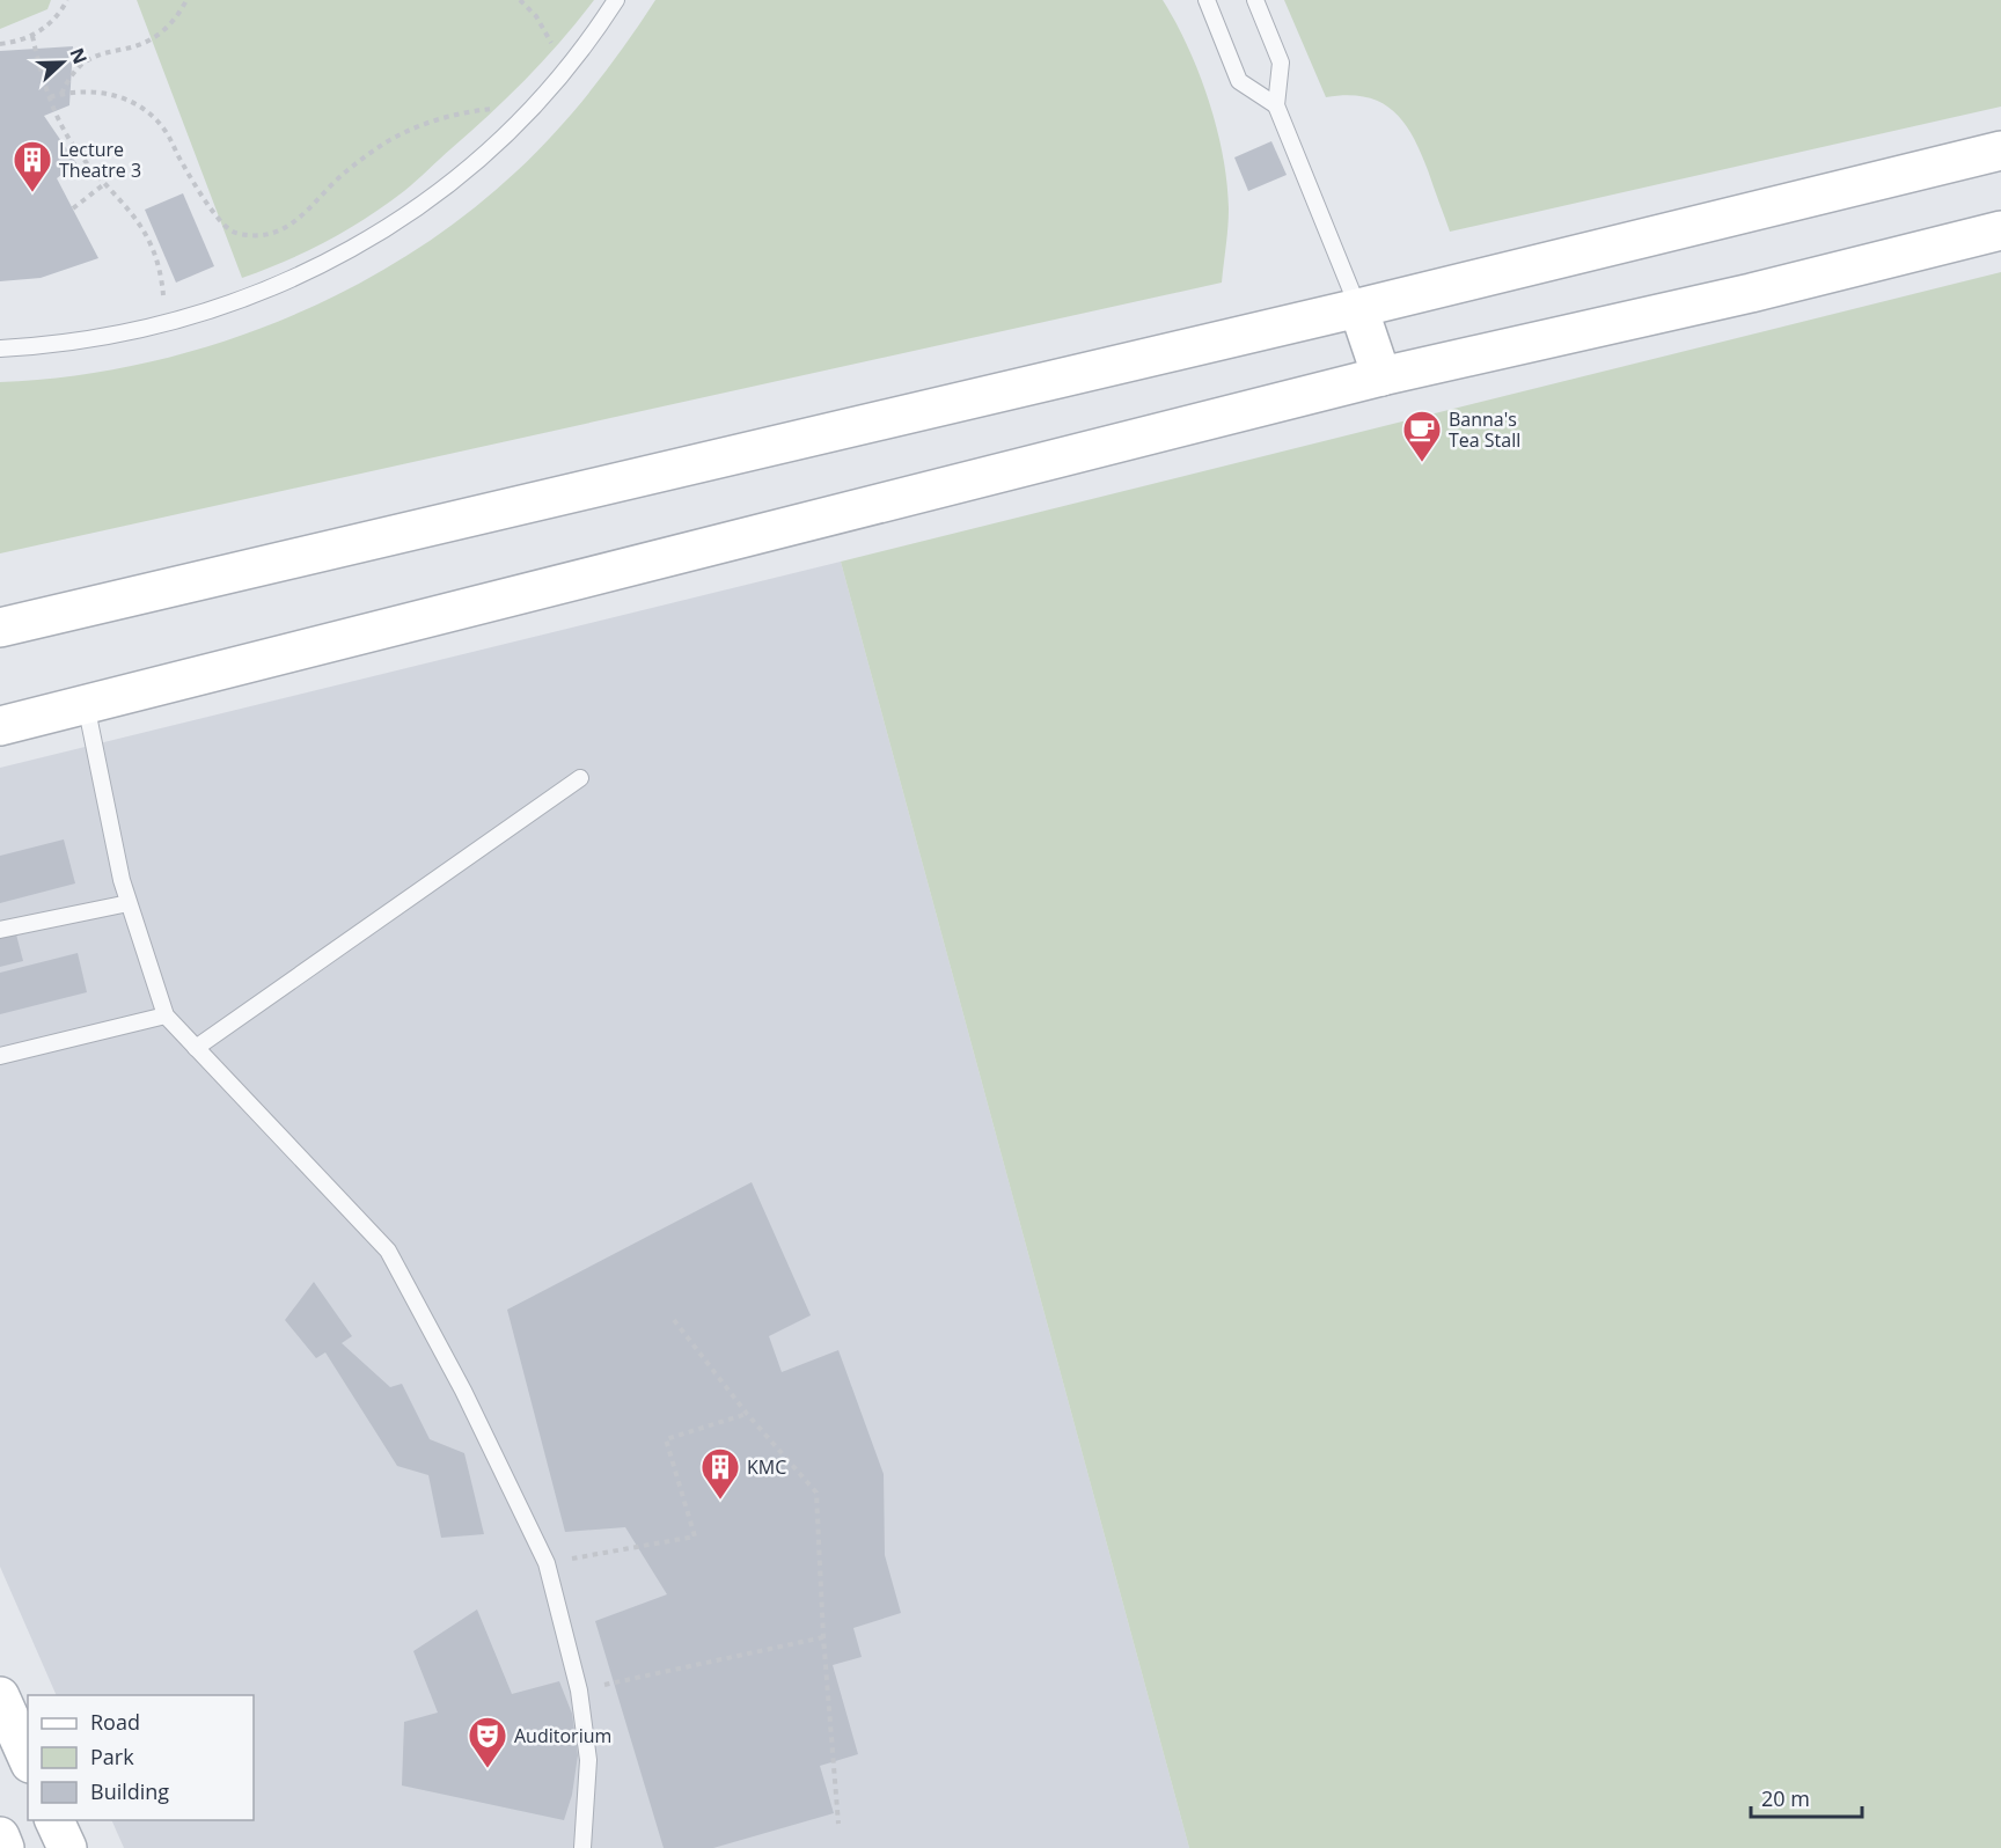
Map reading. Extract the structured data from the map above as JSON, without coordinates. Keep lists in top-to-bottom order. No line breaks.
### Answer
{"places":{"building":["Lecture Theatre 3","KMC"],"cafe":["Banna's Tea Stall"],"theatre":["Auditorium"]},"legend":["Road","Park","Building"],"scale_bar":"20 m","north":"right"}
